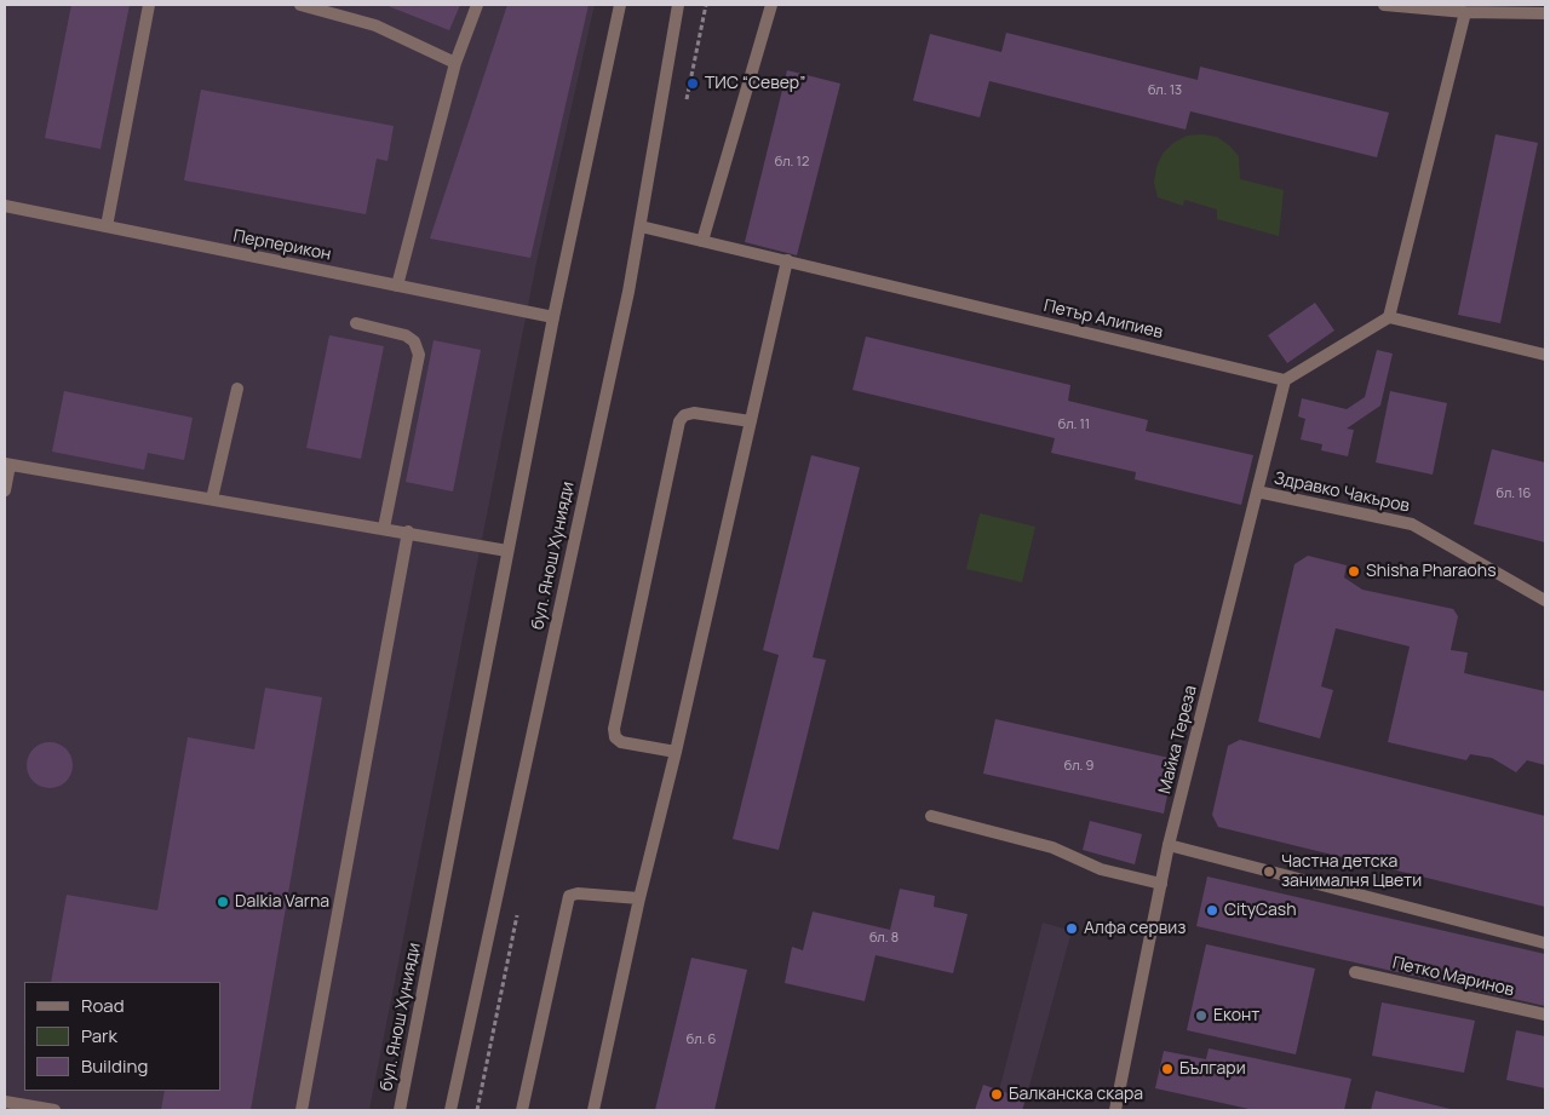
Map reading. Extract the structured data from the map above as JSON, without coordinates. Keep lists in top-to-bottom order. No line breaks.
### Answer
{"streets":{"street":["Перперикон","Петър Алипиев","Здравко Чакъров","бул. Янош Хунияди","Майка Тереза","Петко Маринов"]},"crossings":[["Перперикон","бул. Янош Хунияди"],["Петър Алипиев","бул. Янош Хунияди"],["Петър Алипиев","Майка Тереза"],["Здравко Чакъров","Майка Тереза"]],"places":["ТИС “Север”","Shisha Pharaohs","Частна детска занималня Цвети","Dalkia Varna","CityCash","Алфа сервиз","Еконт","Българи","Балканска скара"],"house_numbers":["бл. 13","бл. 12","бл. 11","бл. 16","бл. 9","бл. 8","бл. 6"],"legend":["Road","Park","Building"]}
